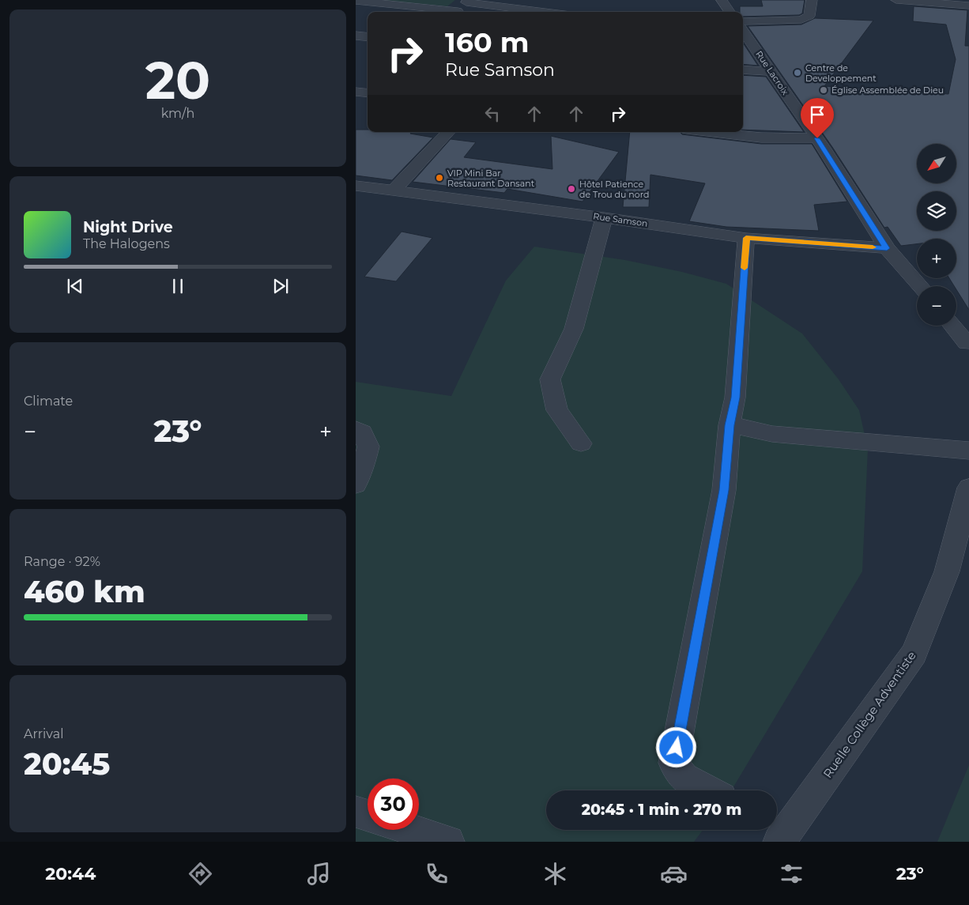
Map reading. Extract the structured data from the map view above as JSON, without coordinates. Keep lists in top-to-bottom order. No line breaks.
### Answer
{"streets":{"street":["Rue Lacroix","Rue Samson","Ruelle Collège Adventiste"]},"crossings":[["Rue Lacroix","Rue Samson"]],"places":["Centre de Developpement","Église Assemblée de Dieu","VIP Mini Bar Restaurant Dansant","Hôtel Patience de Trou du nord"],"north":"bottom left","page":{"tile":[["20","km/h"],"Climate",["Range · 92%","460 km"],["Arrival","20:45"]],"turn":["160 m","Rue Samson"],"map_buttons":["+","−"],"song":["Night Drive","The Halogens"],"heat":["−","23°","+"],"limit":"30","trip":"20:45 · 1 min · 270 m","tabs":["20:44","23°"]}}
